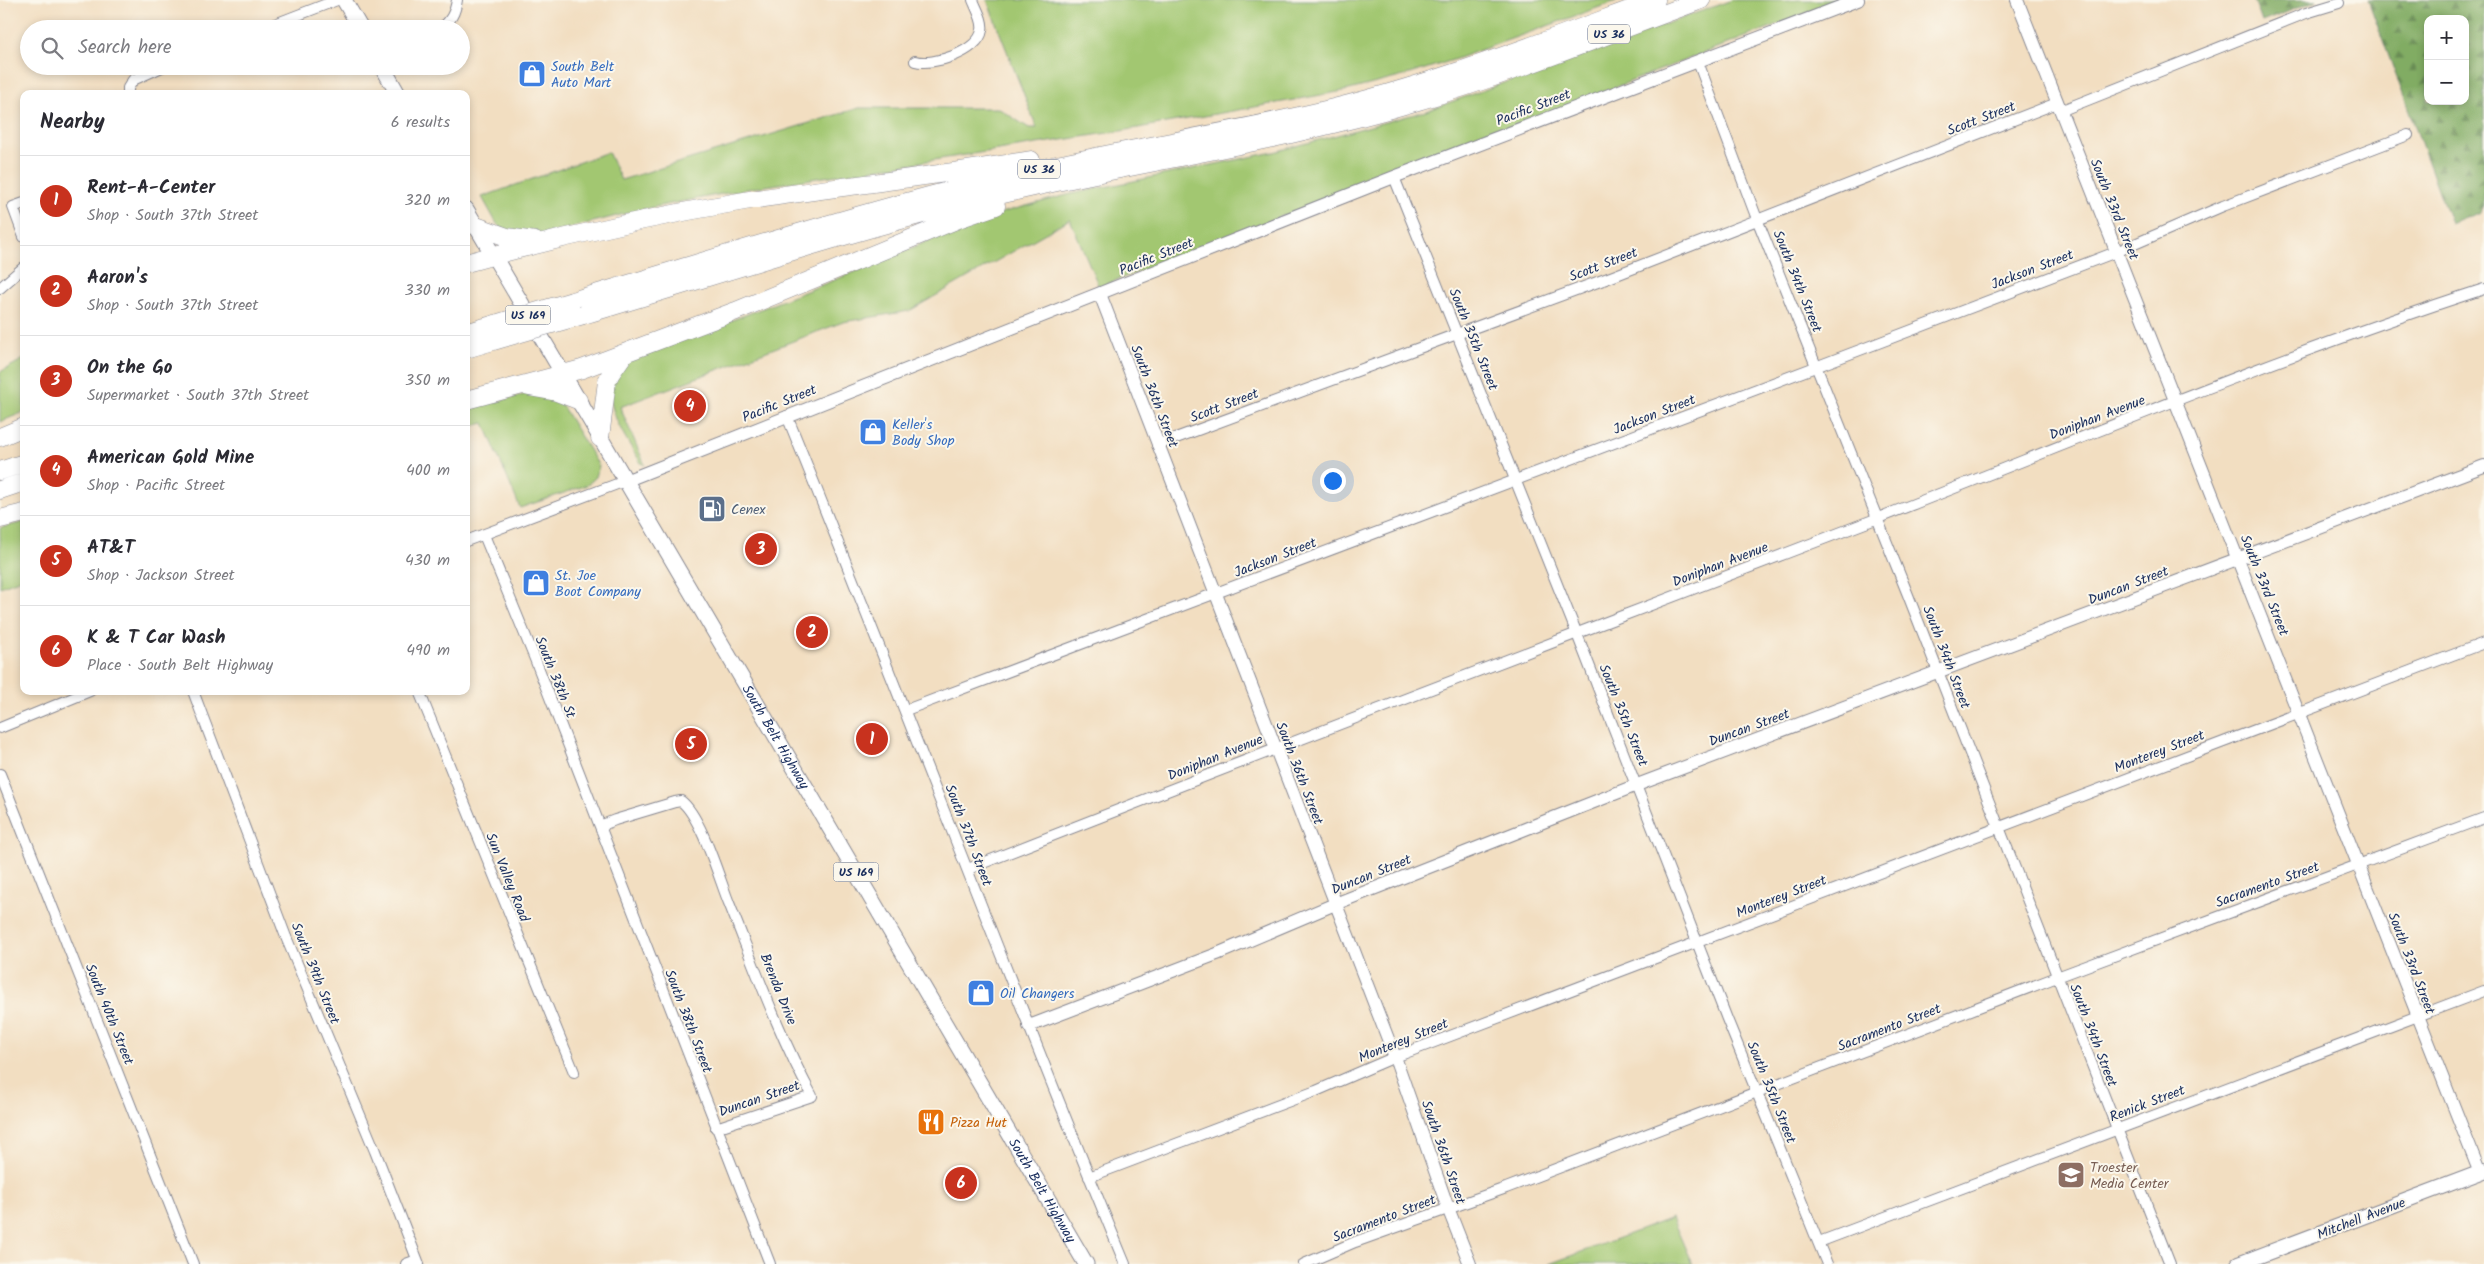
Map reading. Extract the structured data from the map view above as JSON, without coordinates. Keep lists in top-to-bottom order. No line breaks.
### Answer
{"streets":{"highway":["US 36"],"main road":["US 169","South Belt Highway","Mitchell Avenue"],"street":["Pacific Street","Scott Street","South 33rd Street","Jackson Street","South 34th Street","South 35th Street","South 36th Street","Doniphan Avenue","Duncan Street","South 38th St","Monterey Street","South 37th Street","Sun Valley Road","Sacramento Street","South 39th Street","Brenda Drive","South 40th Street","South 38th Street","Renick Street"]},"crossings":[["Pacific Street","South 34th Street"],["Pacific Street","South 35th Street"],["Pacific Street","South 36th Street"],["Pacific Street","South 38th St"],["Pacific Street","South Belt Highway"],["Pacific Street","South 37th Street"],["Scott Street","South 33rd Street"],["Scott Street","South 34th Street"],["Scott Street","South 35th Street"],["Scott Street","South 36th Street"],["South 33rd Street","Jackson Street"],["South 33rd Street","Doniphan Avenue"],["South 33rd Street","Duncan Street"],["South 33rd Street","Monterey Street"],["South 33rd Street","Sacramento Street"],["South 33rd Street","Renick Street"],["South 33rd Street","Mitchell Avenue"],["Jackson Street","South 34th Street"],["Jackson Street","South 35th Street"],["Jackson Street","South 36th Street"],["Jackson Street","South 37th Street"],["South 34th Street","Doniphan Avenue"],["South 34th Street","Duncan Street"],["South 34th Street","Monterey Street"],["South 34th Street","Sacramento Street"],["South 34th Street","Renick Street"],["South 35th Street","Doniphan Avenue"],["South 35th Street","Duncan Street"],["South 35th Street","Monterey Street"],["South 35th Street","Sacramento Street"],["South 35th Street","Renick Street"],["South 36th Street","Doniphan Avenue"],["South 36th Street","Duncan Street"],["South 36th Street","Monterey Street"],["South 36th Street","Sacramento Street"],["Doniphan Avenue","South 37th Street"],["Duncan Street","South 37th Street"],["Duncan Street","Brenda Drive"],["Duncan Street","South 38th Street"],["South 38th St","Brenda Drive"],["South 38th St","South 38th Street"],["Monterey Street","South 37th Street"],["Brenda Drive","South 38th Street"]],"places":{"shop":["South Belt Auto Mart","Keller's Body Shop","St. Joe Boot Company","Oil Changers"],"fuel station":["Cenex"],"restaurant":["Pizza Hut"],"school or university":["Troester Media Center"]},"page":{"map_buttons":["+","−"],"search":"Search here","heading":["Nearby","6 results"],"list":[{"mark":"1","name":"Rent-A-Center","note":"Shop · South 37th Street","value":"320 m"},{"mark":"2","name":"Aaron's","note":"Shop · South 37th Street","value":"330 m"},{"mark":"3","name":"On the Go","note":"Supermarket · South 37th Street","value":"350 m"},{"mark":"4","name":"American Gold Mine","note":"Shop · Pacific Street","value":"400 m"},{"mark":"5","name":"AT&T","note":"Shop · Jackson Street","value":"430 m"},{"mark":"6","name":"K & T Car Wash","note":"Place · South Belt Highway","value":"490 m"}],"pins":["4","3","2","1","5","6"]}}
